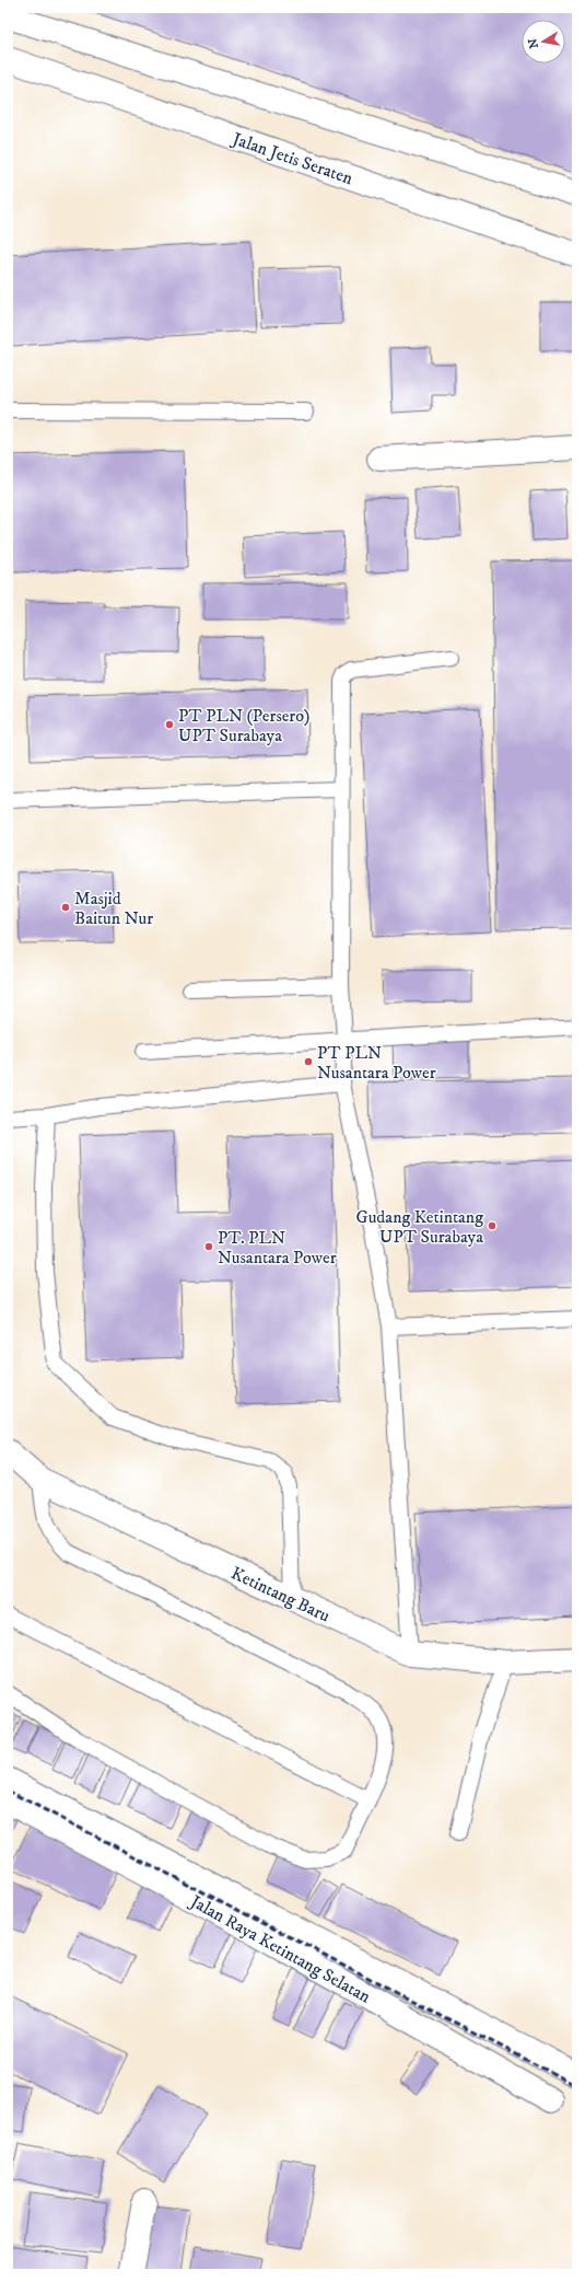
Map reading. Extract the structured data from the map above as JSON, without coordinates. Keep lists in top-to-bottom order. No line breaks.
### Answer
{"streets":{"street":["Jalan Jetis Seraten","Ketintang Baru","Jalan Raya Ketintang Selatan"]},"places":["PT PLN (Persero) UPT Surabaya","Masjid Baitun Nur","PT PLN Nusantara Power","Gudang Ketintang UPT Surabaya","PT. PLN Nusantara Power"],"north":"left"}
